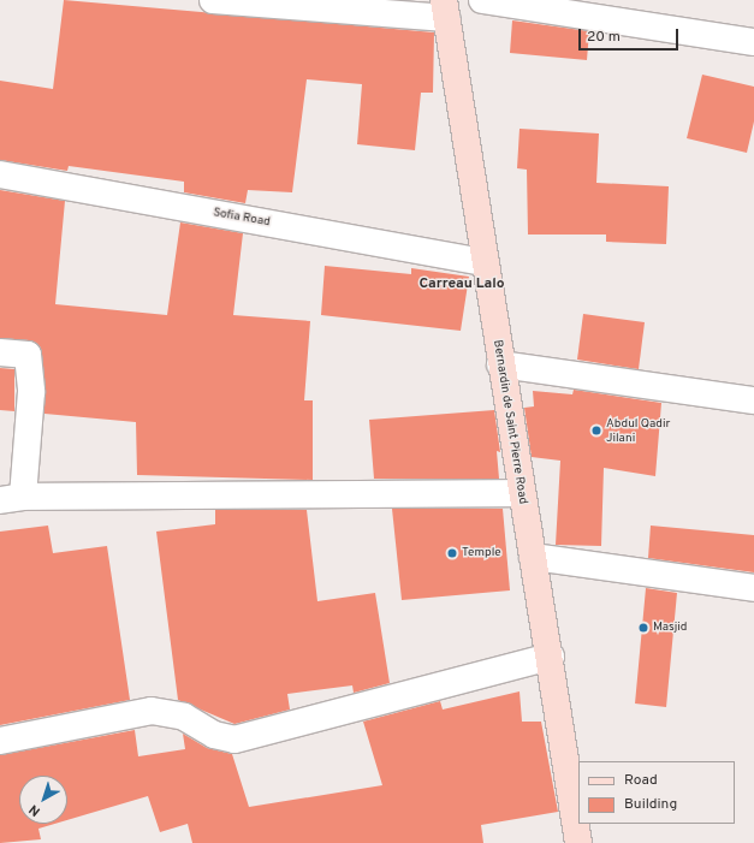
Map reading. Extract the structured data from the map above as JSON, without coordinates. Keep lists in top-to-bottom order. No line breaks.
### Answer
{"streets":{"main road":["Bernardin de Saint Pierre Road"],"street":["Sofia Road"]},"crossings":[["Sofia Road","Bernardin de Saint Pierre Road"]],"districts":["Carreau Lalo"],"places":["Abdul Qadir Jilani","Temple","Masjid"],"legend":["Road","Building"],"scale_bar":"20 m","north":"bottom left"}
